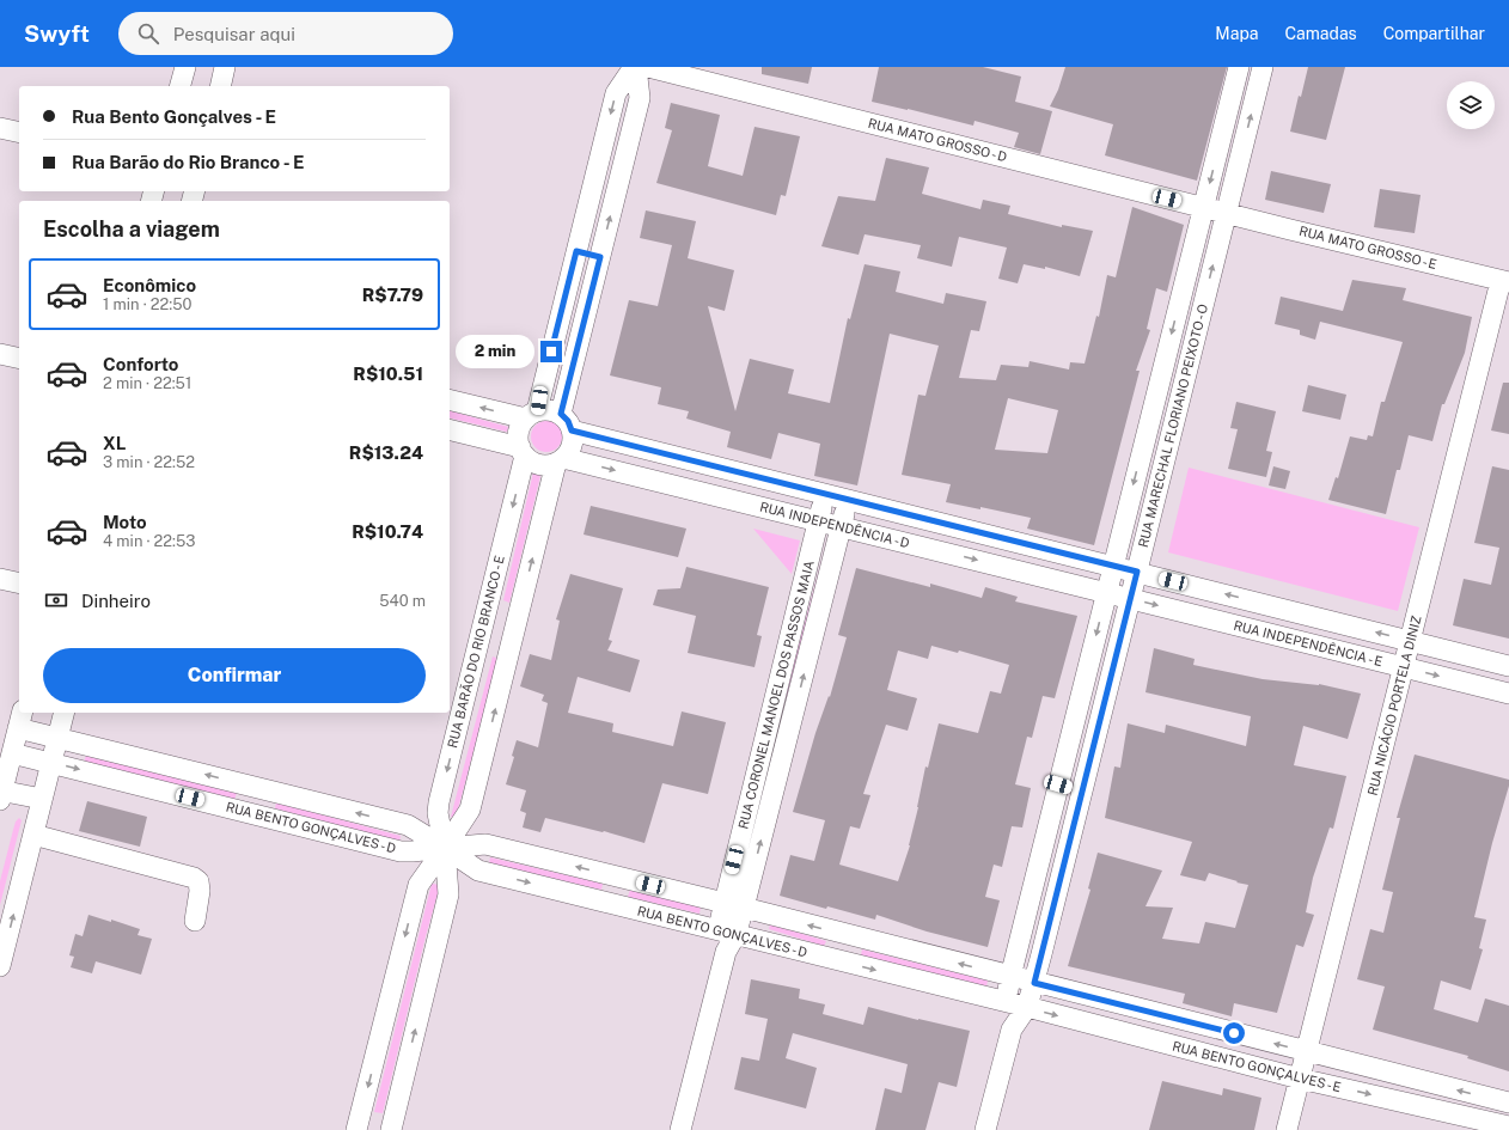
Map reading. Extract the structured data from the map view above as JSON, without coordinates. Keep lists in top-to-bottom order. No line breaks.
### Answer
{"streets":{"street":["RUA MATO GROSSO - D","RUA MATO GROSSO - E","RUA MARECHAL FLORIANO PEIXOTO - O","RUA INDEPENDÊNCIA - D","RUA INDEPENDÊNCIA - E","RUA BARÃO DO RIO BRANCO - E","RUA CORONEL MANOEL DOS PASSOS MAIA","RUA NICÁCIO PORTELA DINIZ","RUA BENTO GONÇALVES - D","RUA BENTO GONÇALVES - E"]},"crossings":[["RUA MATO GROSSO - D","RUA MATO GROSSO - E"],["RUA MATO GROSSO - D","RUA MARECHAL FLORIANO PEIXOTO - O"],["RUA MATO GROSSO - E","RUA MARECHAL FLORIANO PEIXOTO - O"],["RUA MATO GROSSO - E","RUA NICÁCIO PORTELA DINIZ"],["RUA MARECHAL FLORIANO PEIXOTO - O","RUA INDEPENDÊNCIA - D"],["RUA MARECHAL FLORIANO PEIXOTO - O","RUA INDEPENDÊNCIA - E"],["RUA MARECHAL FLORIANO PEIXOTO - O","RUA BENTO GONÇALVES - D"],["RUA MARECHAL FLORIANO PEIXOTO - O","RUA BENTO GONÇALVES - E"],["RUA INDEPENDÊNCIA - D","RUA INDEPENDÊNCIA - E"],["RUA INDEPENDÊNCIA - D","RUA BARÃO DO RIO BRANCO - E"],["RUA INDEPENDÊNCIA - D","RUA CORONEL MANOEL DOS PASSOS MAIA"],["RUA INDEPENDÊNCIA - E","RUA NICÁCIO PORTELA DINIZ"],["RUA BARÃO DO RIO BRANCO - E","RUA BENTO GONÇALVES - D"],["RUA CORONEL MANOEL DOS PASSOS MAIA","RUA BENTO GONÇALVES - D"],["RUA NICÁCIO PORTELA DINIZ","RUA BENTO GONÇALVES - E"],["RUA BENTO GONÇALVES - D","RUA BENTO GONÇALVES - E"]],"page":{"header":"Swyft","search":"Pesquisar aqui","nav":["Mapa","Camadas","Compartilhar"],"banner":["Rua Bento Gonçalves - E","Rua Barão do Rio Branco - E"],"heading":"Escolha a viagem","list":[{"name":"Econômico","note":"1 min · 22:50","value":"R$7.79"},{"name":"Conforto","note":"2 min · 22:51","value":"R$10.51"},{"name":"XL","note":"3 min · 22:52","value":"R$13.24"},{"name":"Moto","note":"4 min · 22:53","value":"R$10.74"}],"bubble":"2 min","pay":["Dinheiro","540 m"],"buttons":"Confirmar"}}
